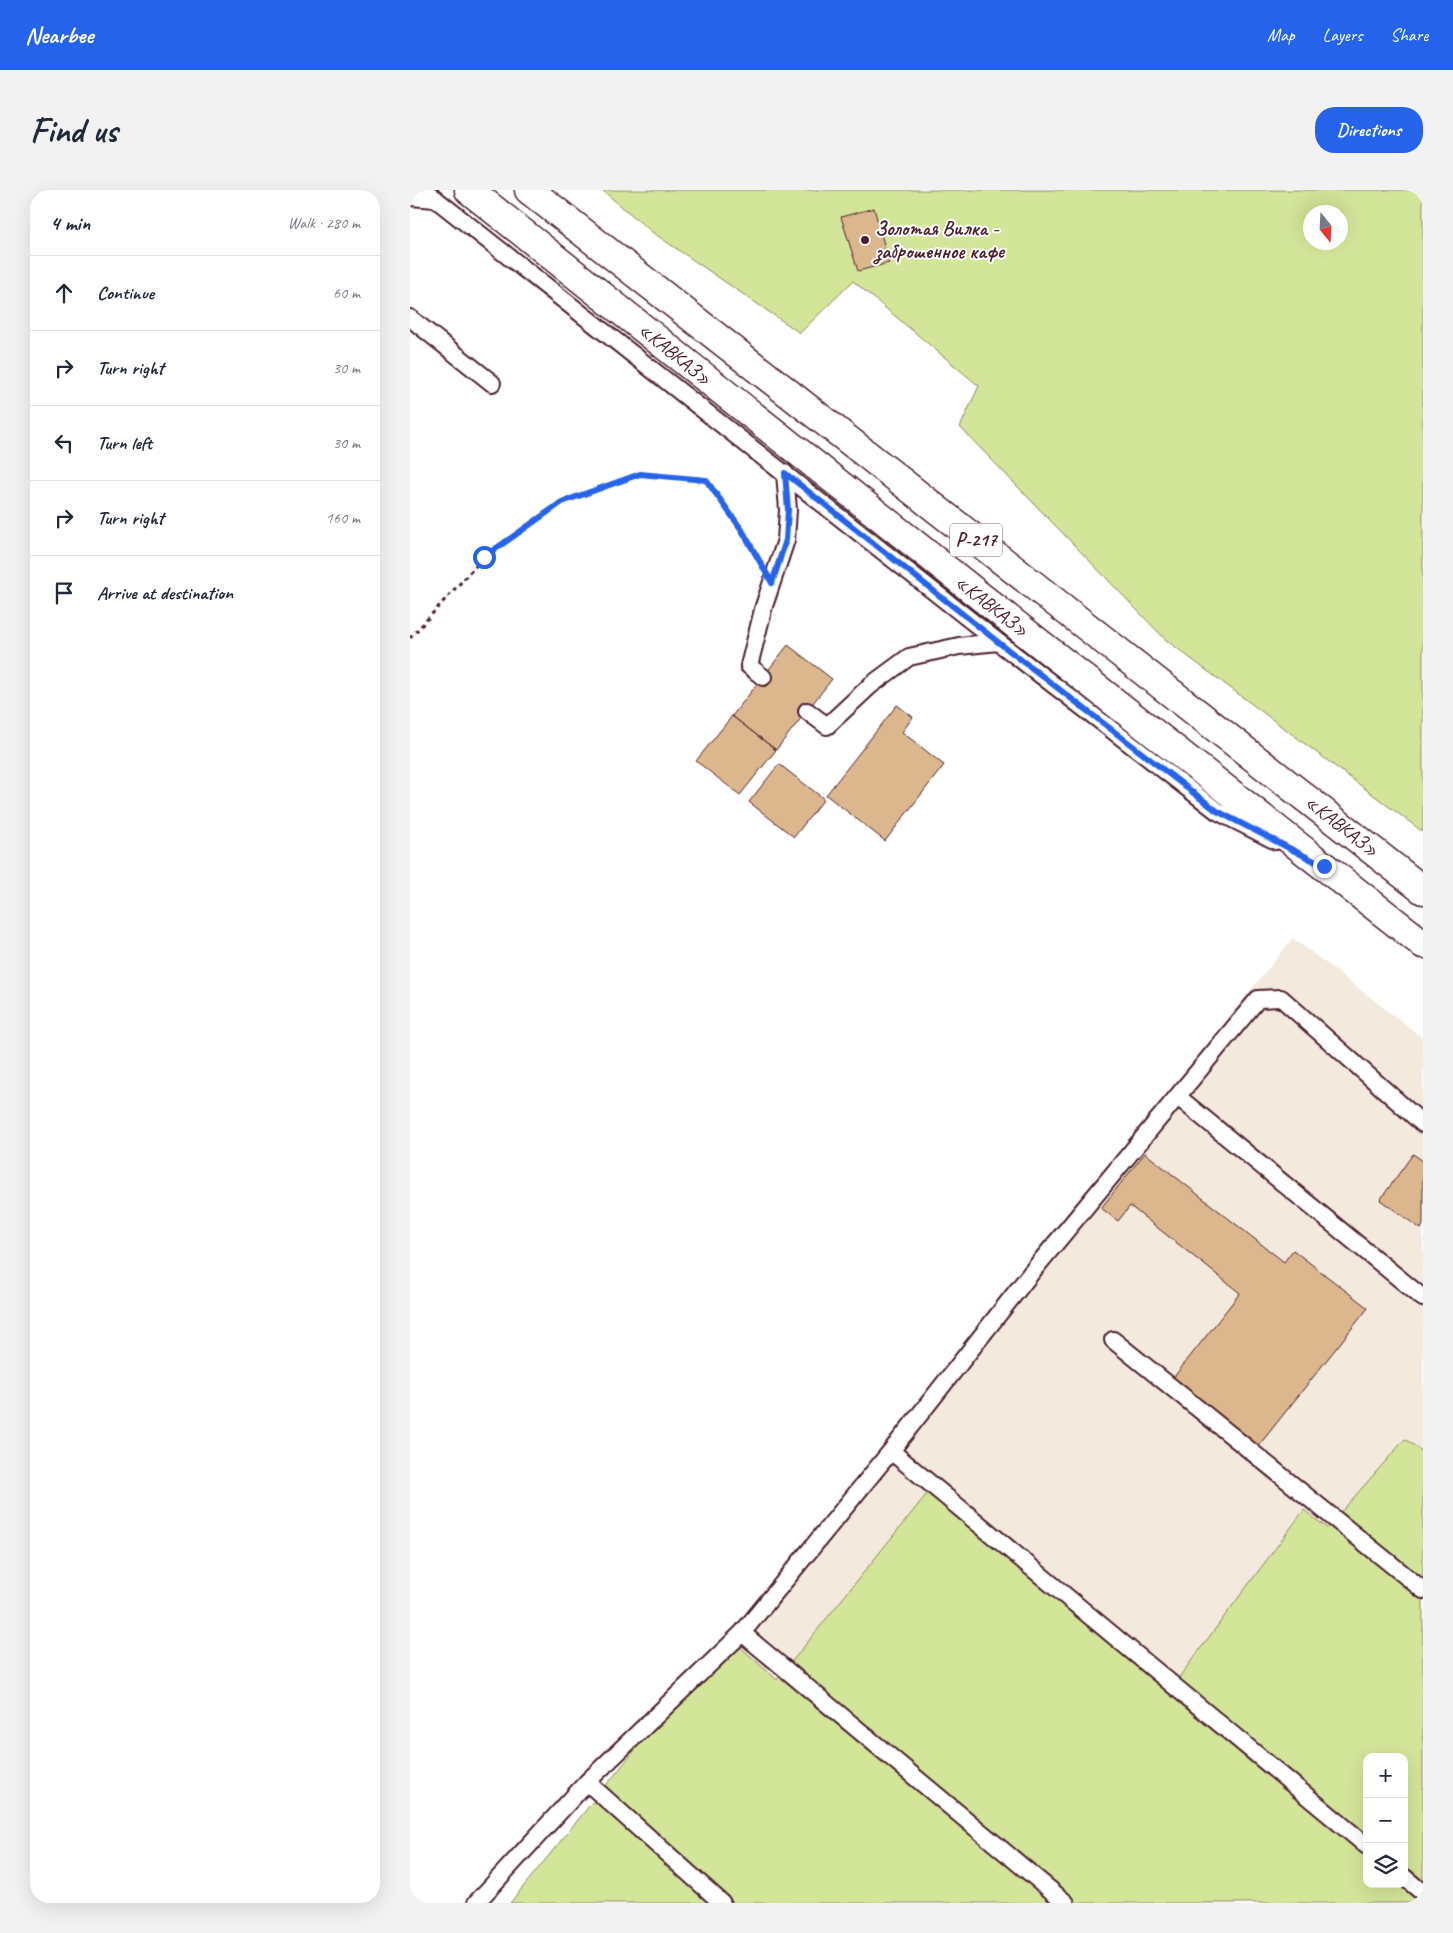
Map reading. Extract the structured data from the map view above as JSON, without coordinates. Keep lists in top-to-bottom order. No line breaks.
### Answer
{"streets":{"highway":["«КАВКАЗ»","Р-217"]},"places":["Золотая Вилка - заброшенное кафе"],"north":"bottom","page":{"header":"Nearbee","nav":["Map","Layers","Share"],"buttons":"Directions","title":"Find us","heading":["4 min","Walk · 280 m"],"list":[["Continue","60 m"],["Turn right","30 m"],["Turn left","30 m"],["Turn right","160 m"],"Arrive at destination"],"map_buttons":["+","−"]}}
